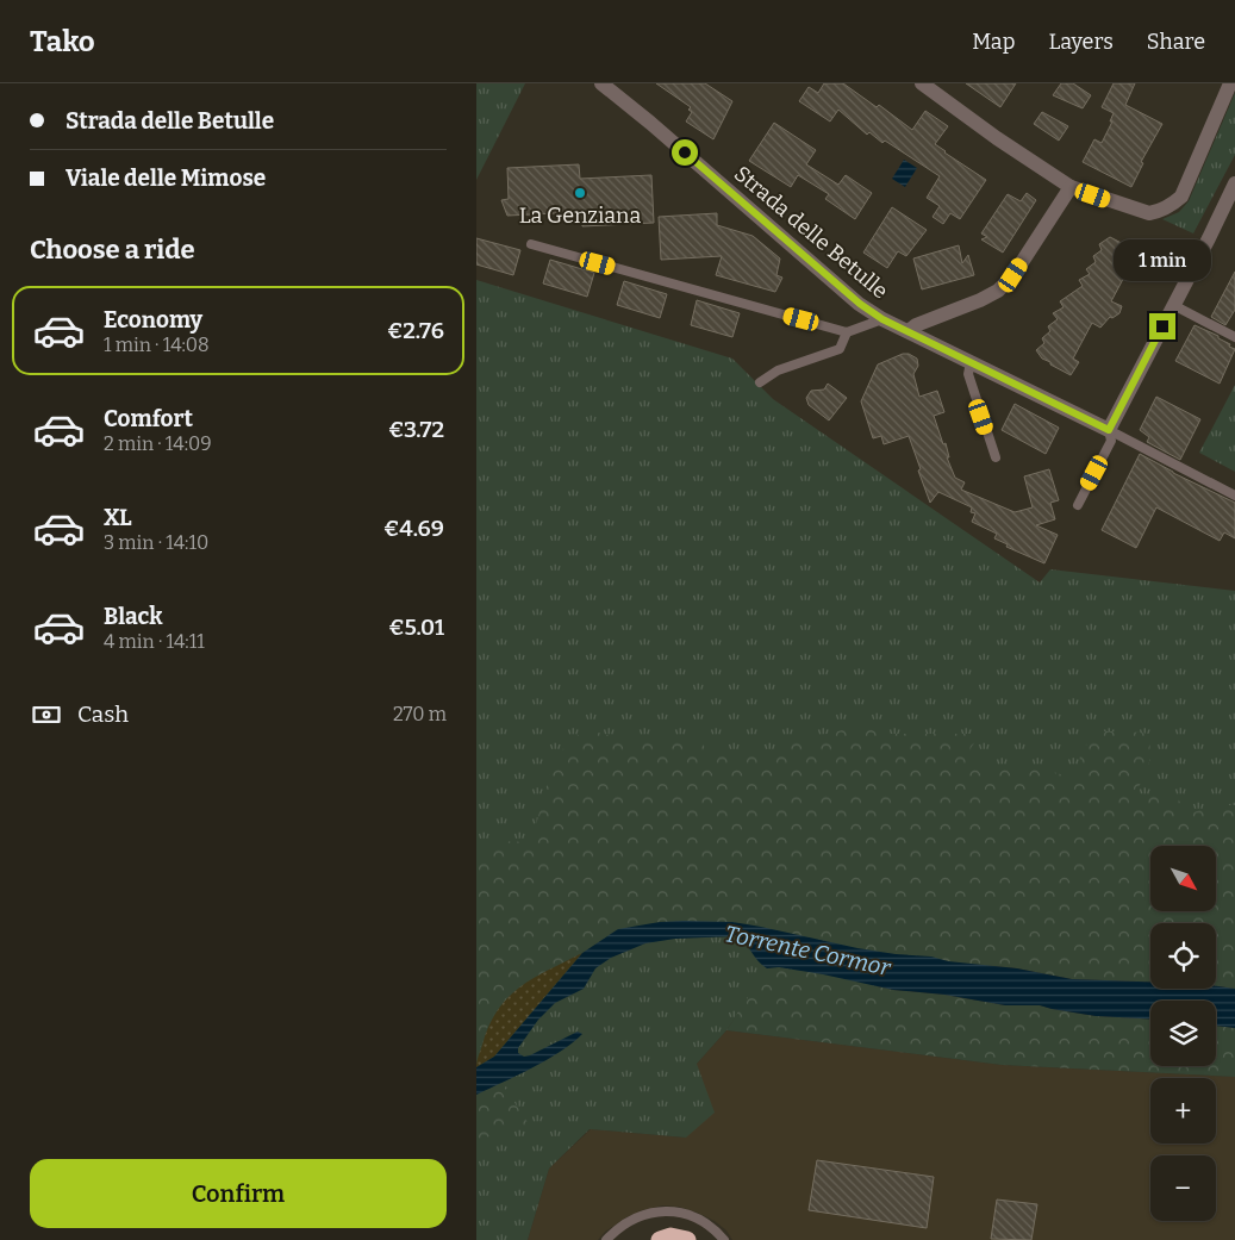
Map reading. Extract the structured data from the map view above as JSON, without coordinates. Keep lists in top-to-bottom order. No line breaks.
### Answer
{"streets":{"street":["Strada delle Betulle"]},"water":["Torrente Cormor"],"places":["La Genziana"],"north":"bottom right","page":{"header":"Tako","nav":["Map","Layers","Share"],"banner":["Strada delle Betulle","Viale delle Mimose"],"heading":"Choose a ride","bubble":"1 min","list":[{"name":"Economy","note":"1 min · 14:08","value":"€2.76"},{"name":"Comfort","note":"2 min · 14:09","value":"€3.72"},{"name":"XL","note":"3 min · 14:10","value":"€4.69"},{"name":"Black","note":"4 min · 14:11","value":"€5.01"}],"pay":["Cash","270 m"],"map_buttons":["+","−"],"buttons":"Confirm"}}
